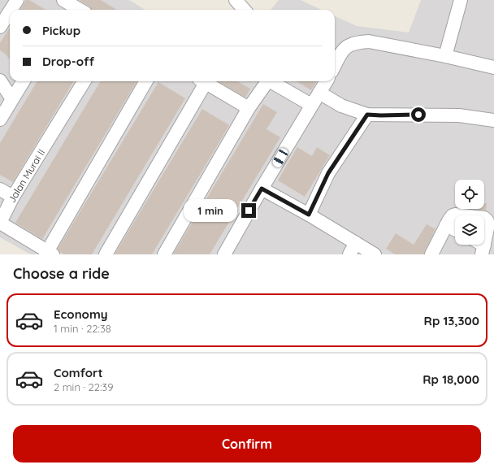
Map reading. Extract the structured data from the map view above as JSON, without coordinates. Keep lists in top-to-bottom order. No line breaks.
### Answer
{"streets":{"street":["Jalan Murai II"]},"page":{"banner":["Pickup","Drop-off"],"bubble":"1 min","heading":"Choose a ride","list":[{"name":"Economy","note":"1 min · 22:38","value":"Rp 13,300"},{"name":"Comfort","note":"2 min · 22:39","value":"Rp 18,000"}],"buttons":"Confirm"}}
